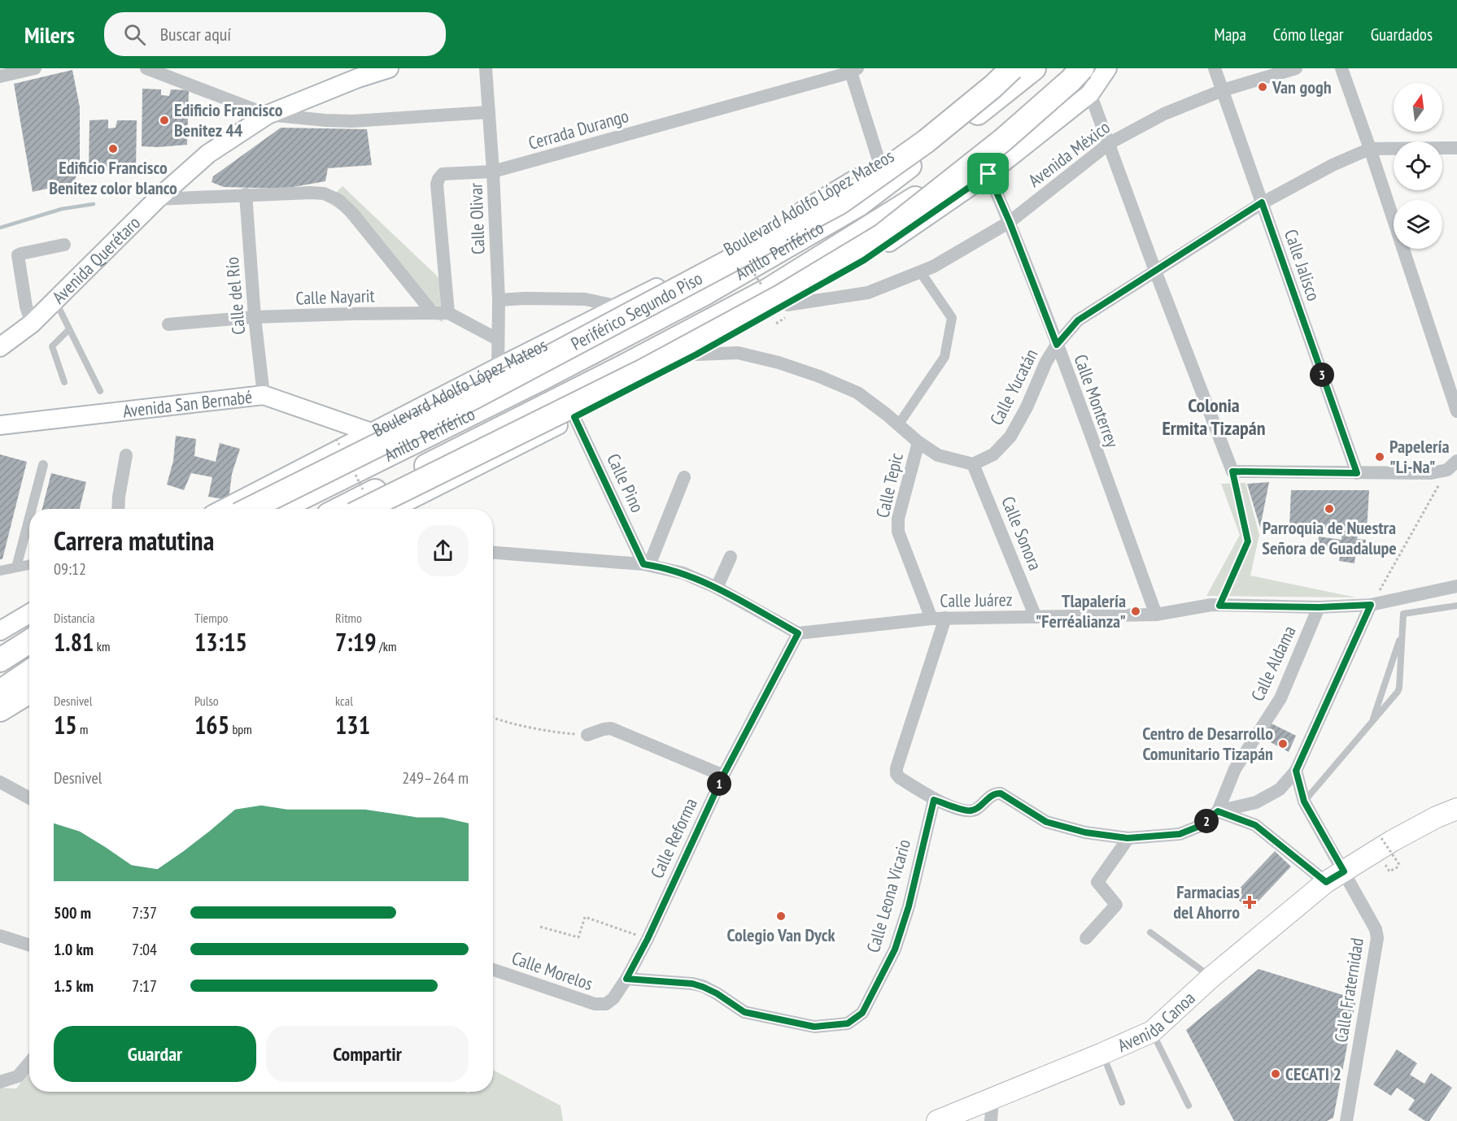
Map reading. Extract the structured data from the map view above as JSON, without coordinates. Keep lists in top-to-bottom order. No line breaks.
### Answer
{"streets":{"highway":["Anillo Periférico","Periférico Segundo Piso"],"main road":["Boulevard Adolfo López Mateos","Avenida Querétaro","Avenida San Bernabé","Avenida Canoa"],"street":["Cerrada Durango","Avenida México","Calle Olivar","Calle Jalisco","Calle del Río","Calle Nayarit","Calle Yucatán","Calle Monterrey","Calle Pino","Calle Tepic","Calle Sonora","Calle Juárez","Calle Aldama","Calle Reforma","Calle Leona Vicario","Calle Morelos","Calle Fraternidad"]},"crossings":[["Cerrada Durango","Calle Olivar"],["Cerrada Durango","Calle Nayarit"],["Avenida México","Calle Jalisco"],["Avenida México","Calle Monterrey"],["Boulevard Adolfo López Mateos","Calle Olivar"],["Boulevard Adolfo López Mateos","Avenida San Bernabé"],["Calle Olivar","Calle Nayarit"],["Calle Jalisco","Calle Yucatán"],["Calle del Río","Calle Nayarit"],["Calle del Río","Avenida San Bernabé"],["Calle Yucatán","Calle Monterrey"],["Calle Yucatán","Calle Sonora"],["Calle Monterrey","Calle Juárez"],["Calle Tepic","Calle Juárez"],["Calle Sonora","Calle Juárez"],["Calle Juárez","Calle Aldama"],["Calle Juárez","Calle Reforma"],["Calle Reforma","Calle Leona Vicario"],["Calle Reforma","Calle Morelos"],["Calle Fraternidad","Avenida Canoa"]],"districts":["Colonia Ermita Tizapán"],"places":{"other":["Van gogh","Edificio Francisco Benitez 44","Edificio Francisco Benitez color blanco","Papelería \"Li-Na\"","Parroquia de Nuestra Señora de Guadalupe","Tlapalería \"Ferréalianza\"","Centro de Desarrollo Comunitario Tizapán","Colegio Van Dyck","CECATI 2"],"health":["Farmacias del Ahorro"]},"north":"top","page":{"header":"Milers","search":"Buscar aquí","nav":["Mapa","Cómo llegar","Guardados"],"pins":["3","1","2"],"heading":["Carrera matutina","09:12"],"stats":[["Distancia","1.81 km"],["Tiempo","13:15"],["Ritmo","7:19 /km"],["Desnivel","15 m"],["Pulso","165 bpm"],["kcal","131"]],"chart":["Desnivel","249–264 m"],"list":[{"name":"500 m","note":"7:37"},{"name":"1.0 km","note":"7:04"},{"name":"1.5 km","note":"7:17"}],"buttons":["Guardar","Compartir"]}}
